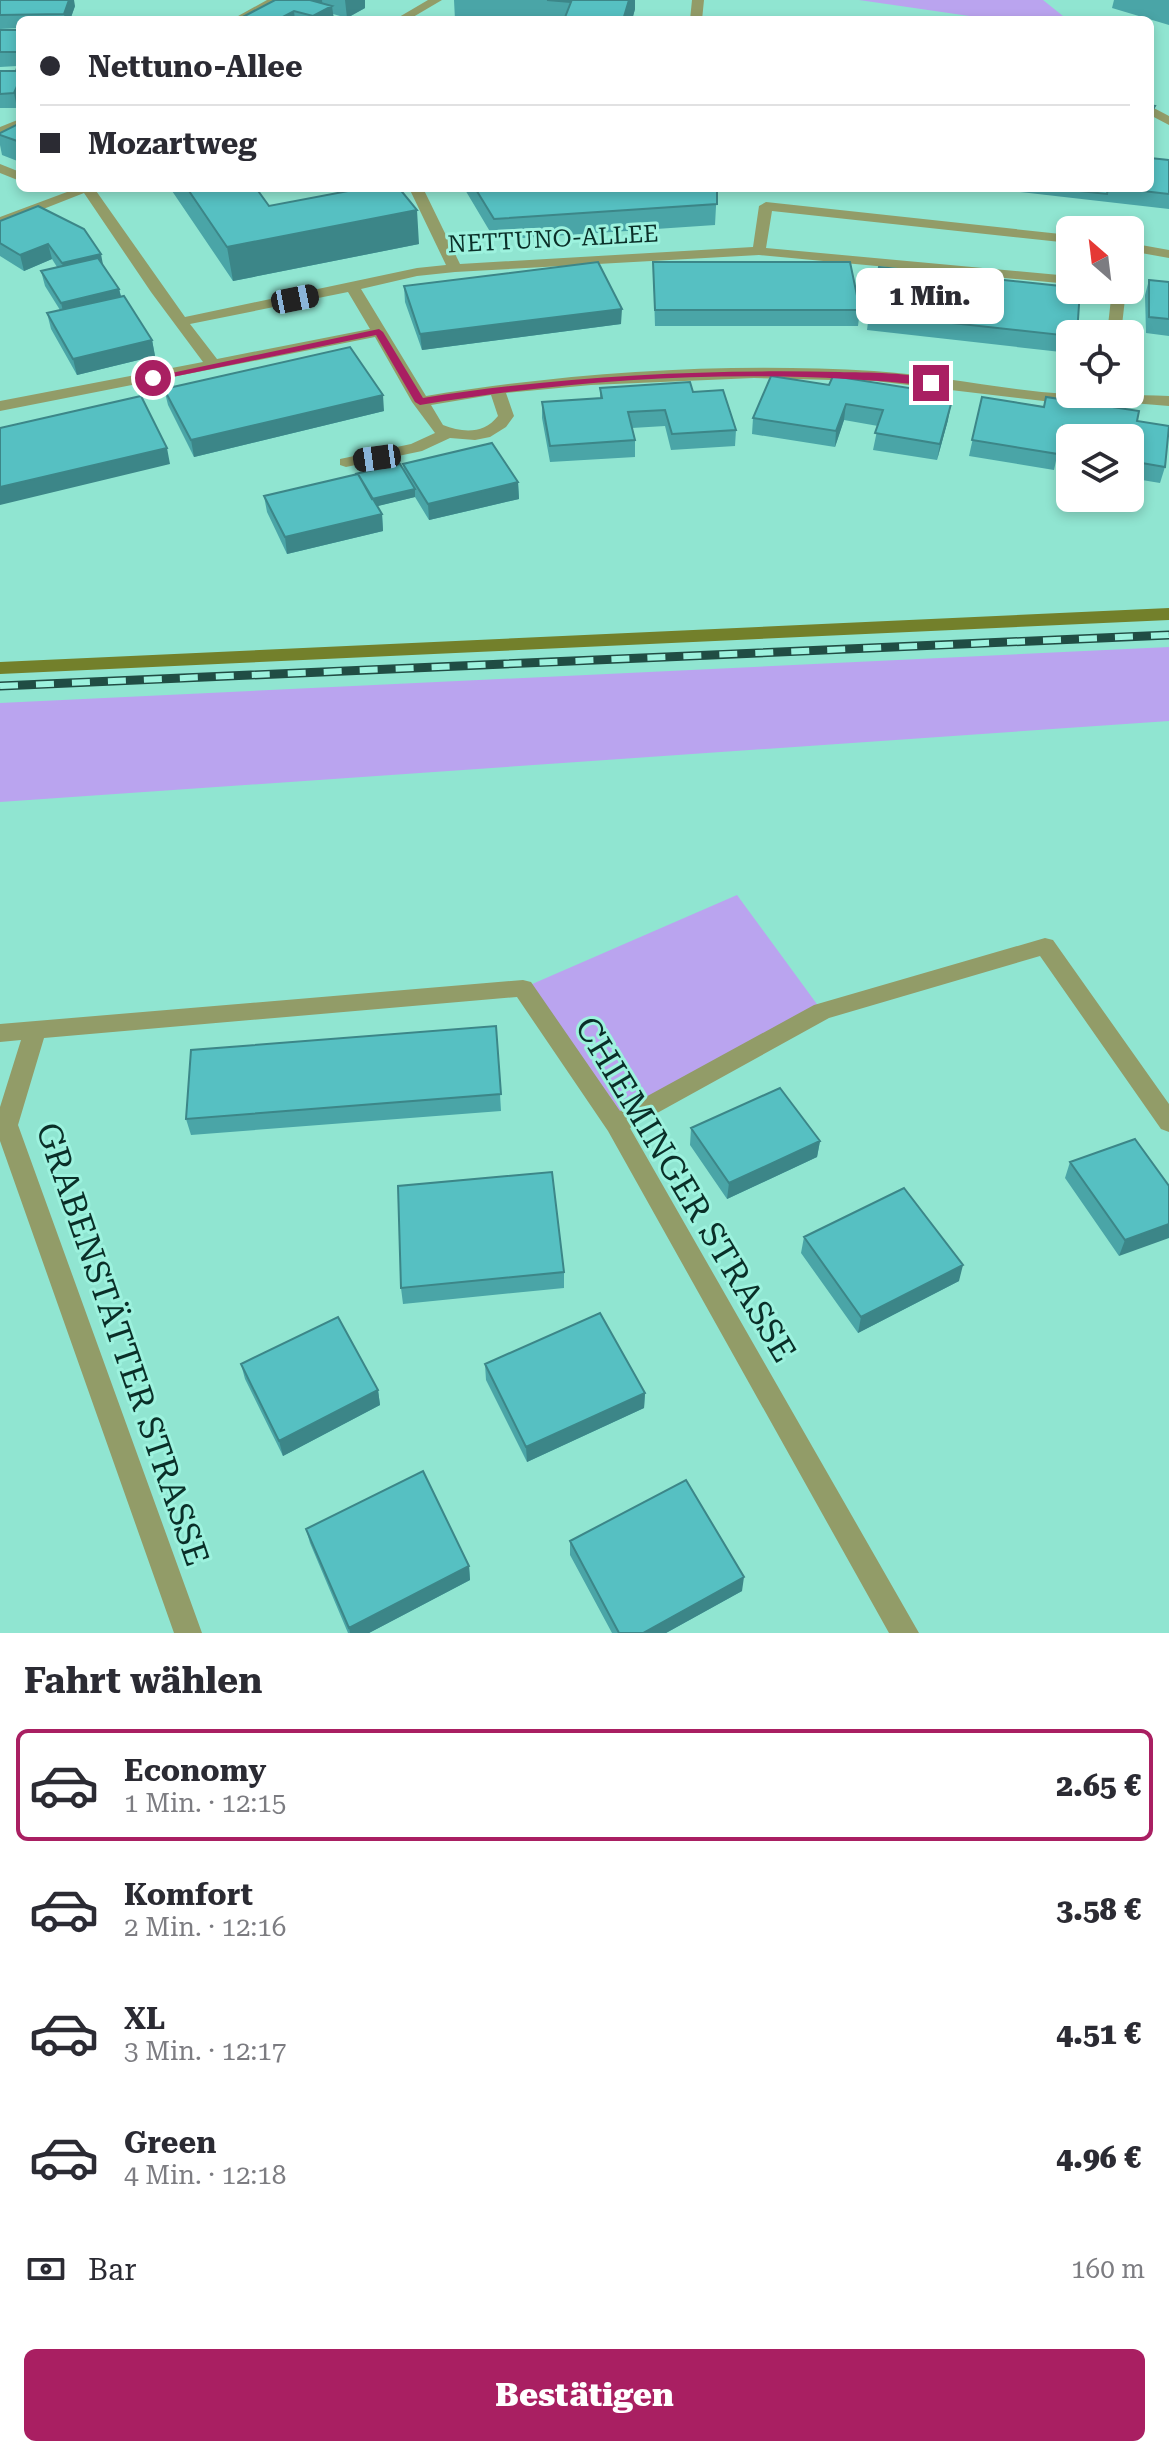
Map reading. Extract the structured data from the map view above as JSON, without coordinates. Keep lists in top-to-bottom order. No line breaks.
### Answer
{"streets":{"street":["NETTUNO-ALLEE","CHIEMINGER STRASSE","GRABENSTÄTTER STRASSE"]},"crossings":[["CHIEMINGER STRASSE","GRABENSTÄTTER STRASSE"]],"north":"top left","page":{"banner":["Nettuno-Allee","Mozartweg"],"bubble":"1 Min.","heading":"Fahrt wählen","list":[{"name":"Economy","note":"1 Min. · 12:15","value":"2.65 €"},{"name":"Komfort","note":"2 Min. · 12:16","value":"3.58 €"},{"name":"XL","note":"3 Min. · 12:17","value":"4.51 €"},{"name":"Green","note":"4 Min. · 12:18","value":"4.96 €"}],"pay":["Bar","160 m"],"buttons":"Bestätigen"}}
